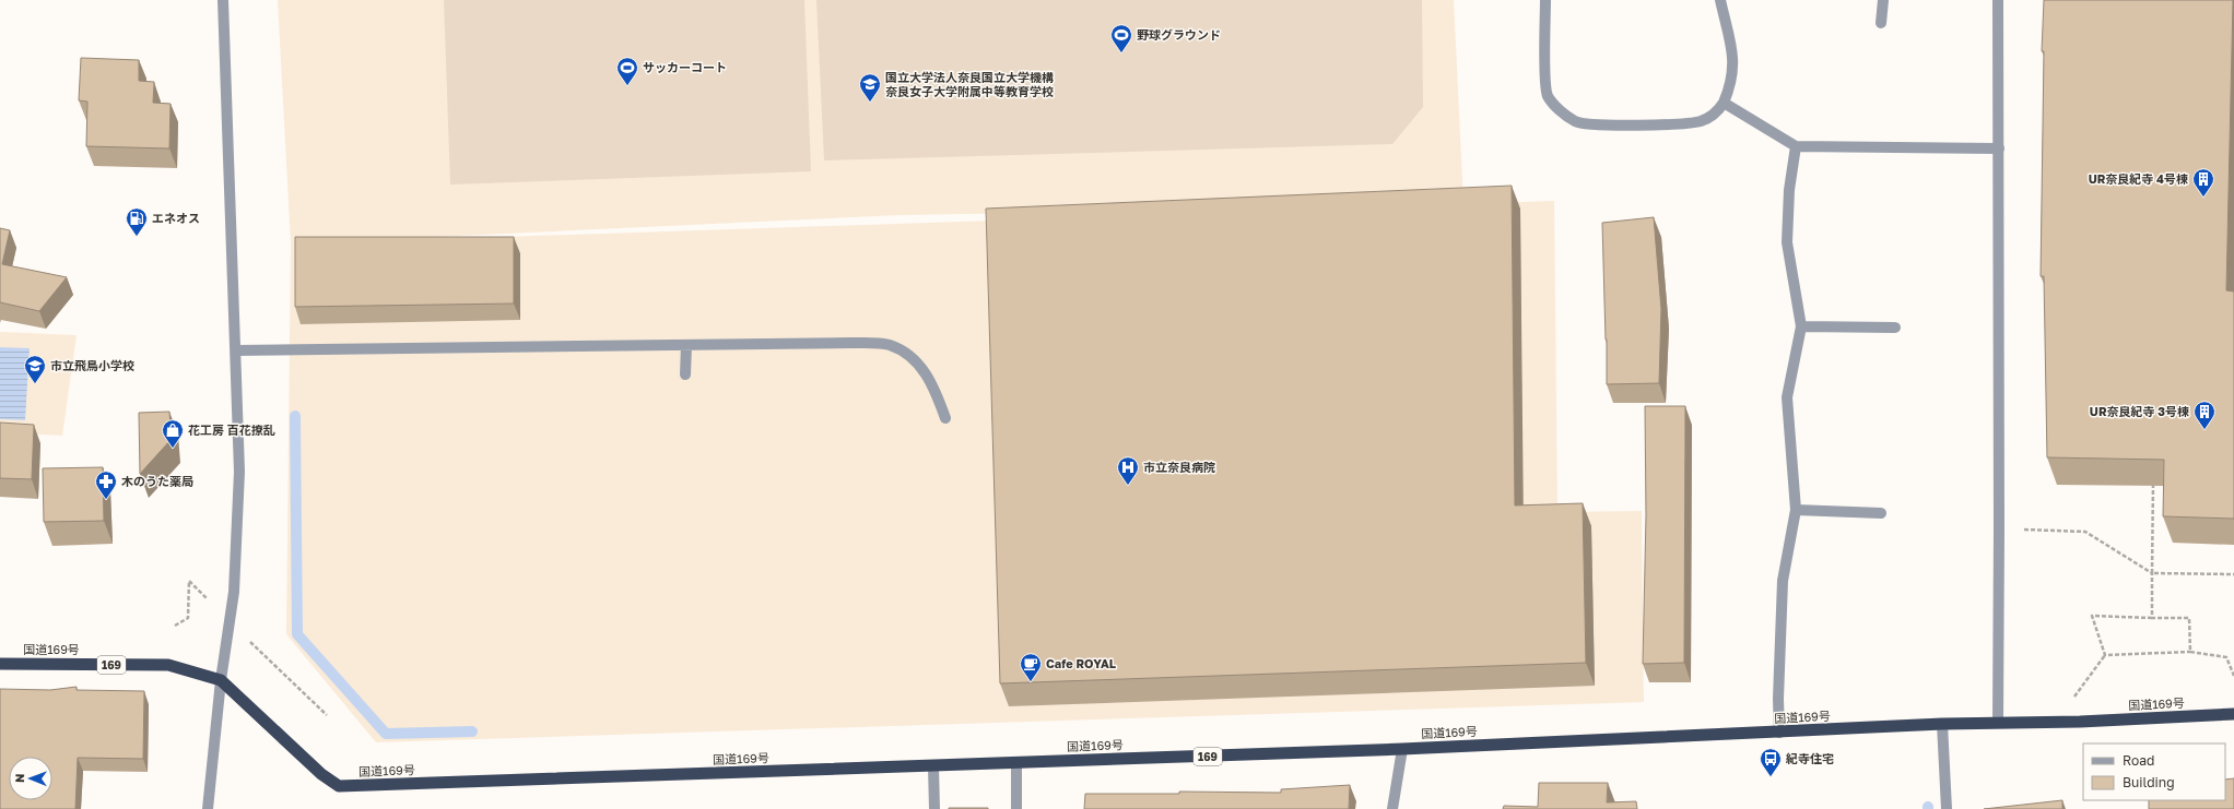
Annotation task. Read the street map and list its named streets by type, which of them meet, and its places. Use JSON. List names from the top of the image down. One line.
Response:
{"streets":{"highway":["国道169号","169"]},"places":{"sports":["野球グラウンド","サッカーコート"],"school or university":["国立大学法人奈良国立大学機構 奈良女子大学附属中等教育学校","市立飛鳥小学校"],"building":["UR奈良紀寺 4号棟","UR奈良紀寺 3号棟"],"fuel station":["エネオス"],"shop":["花工房 百花撩乱"],"hospital":["市立奈良病院"],"pharmacy":["木のうた薬局"],"cafe":["Cafe ROYAL"],"bus stop":["紀寺住宅"]},"legend":["Road","Building"],"north":"left"}
